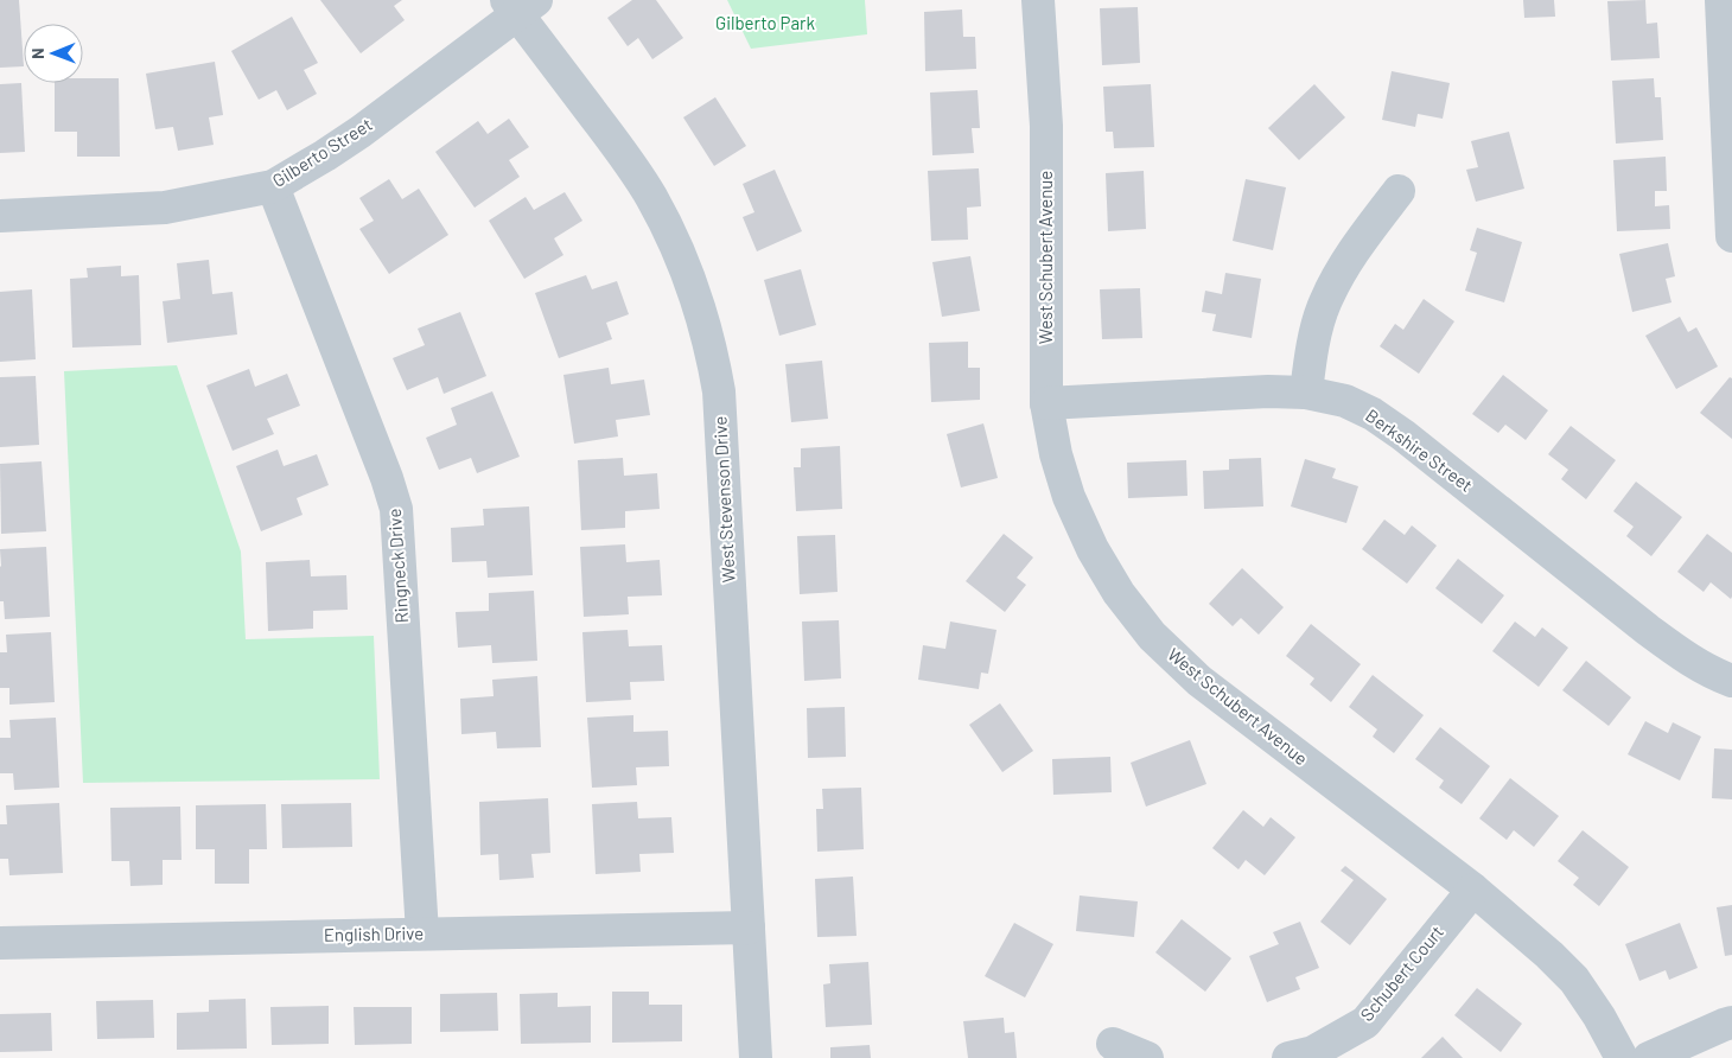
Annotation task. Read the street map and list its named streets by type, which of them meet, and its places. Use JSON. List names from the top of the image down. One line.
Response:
{"streets":{"street":["Gilberto Street","West Schubert Avenue","Berkshire Street","West Stevenson Drive","Ringneck Drive","English Drive","Schubert Court"]},"crossings":[["Gilberto Street","West Stevenson Drive"],["Gilberto Street","Ringneck Drive"],["West Schubert Avenue","Berkshire Street"],["West Schubert Avenue","Schubert Court"],["West Stevenson Drive","English Drive"],["Ringneck Drive","English Drive"]],"parks":["Gilberto Park"],"north":"left"}
